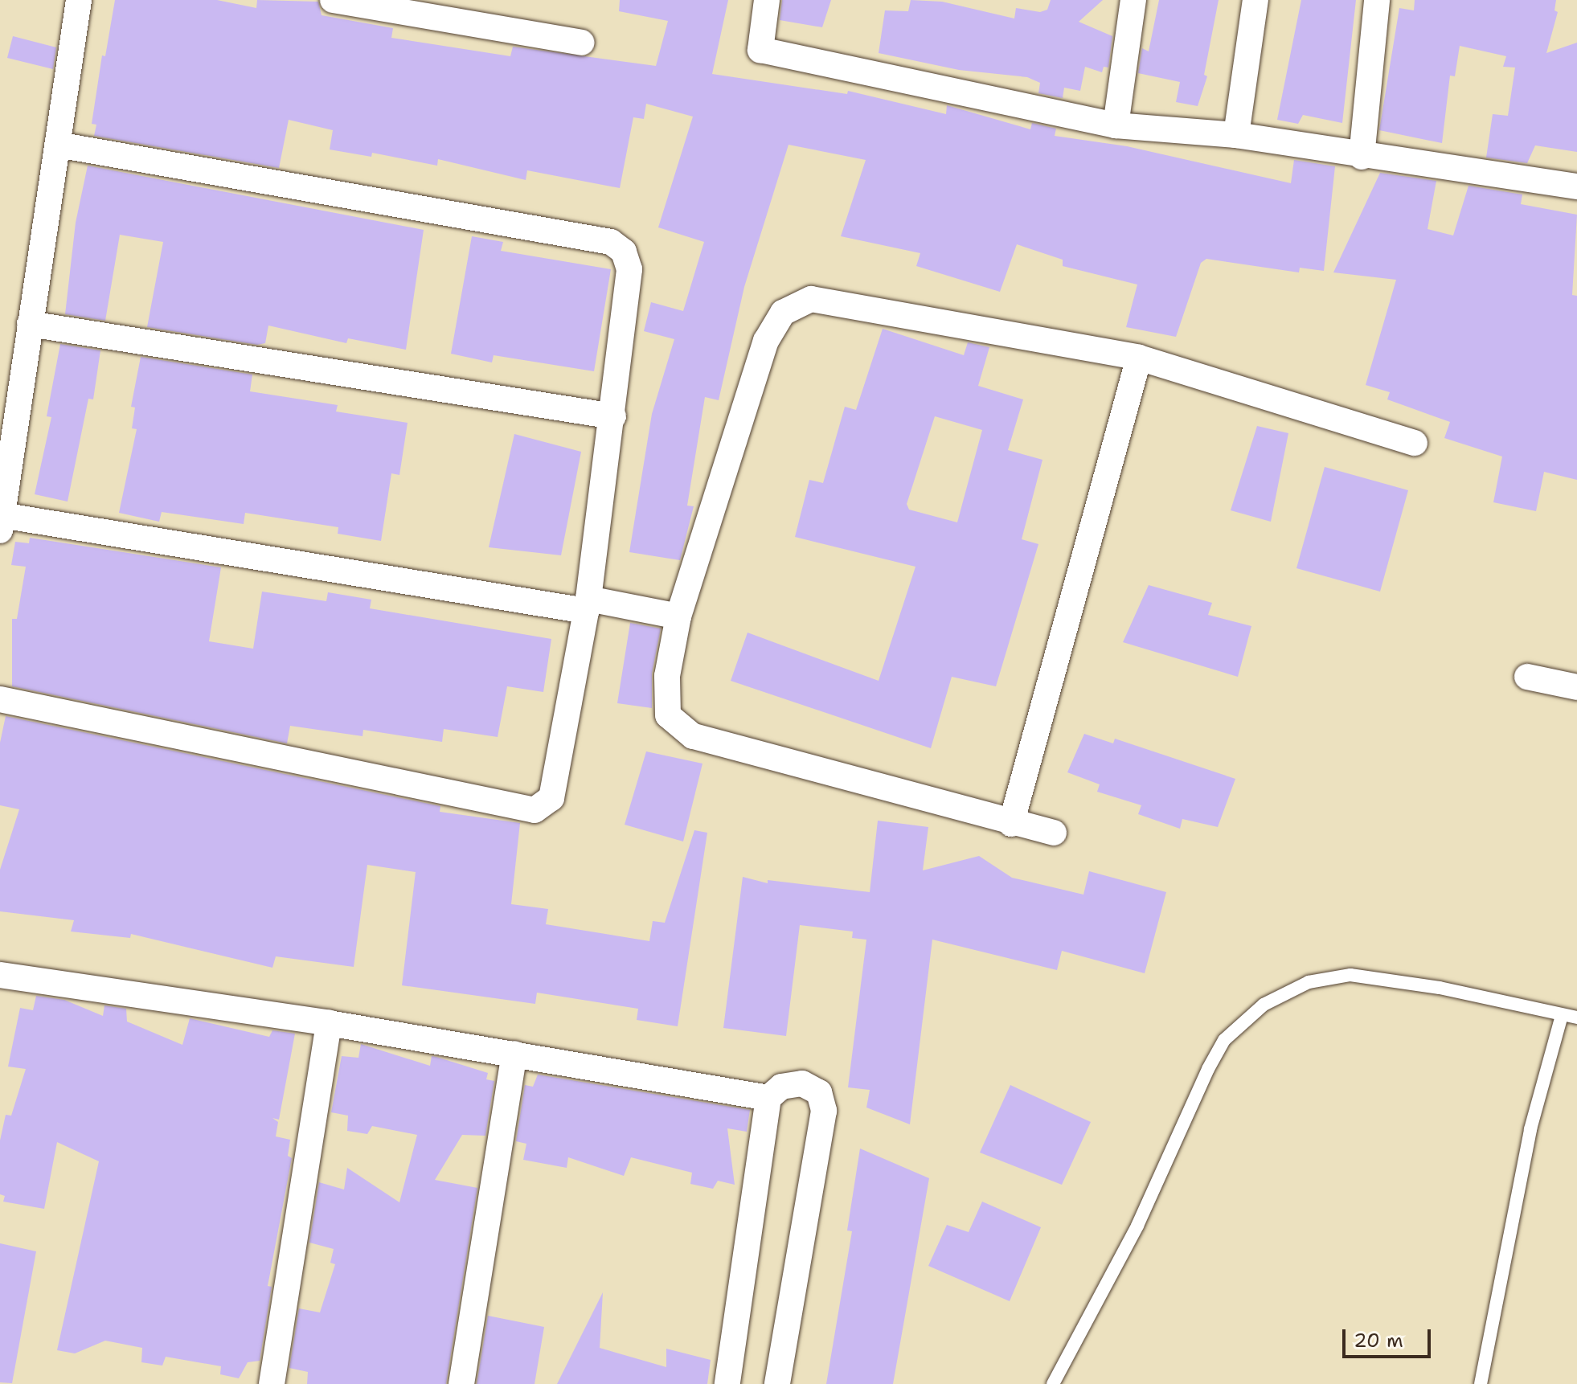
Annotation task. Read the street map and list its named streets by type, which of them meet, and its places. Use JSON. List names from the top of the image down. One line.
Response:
{"scale_bar":"20 m"}
